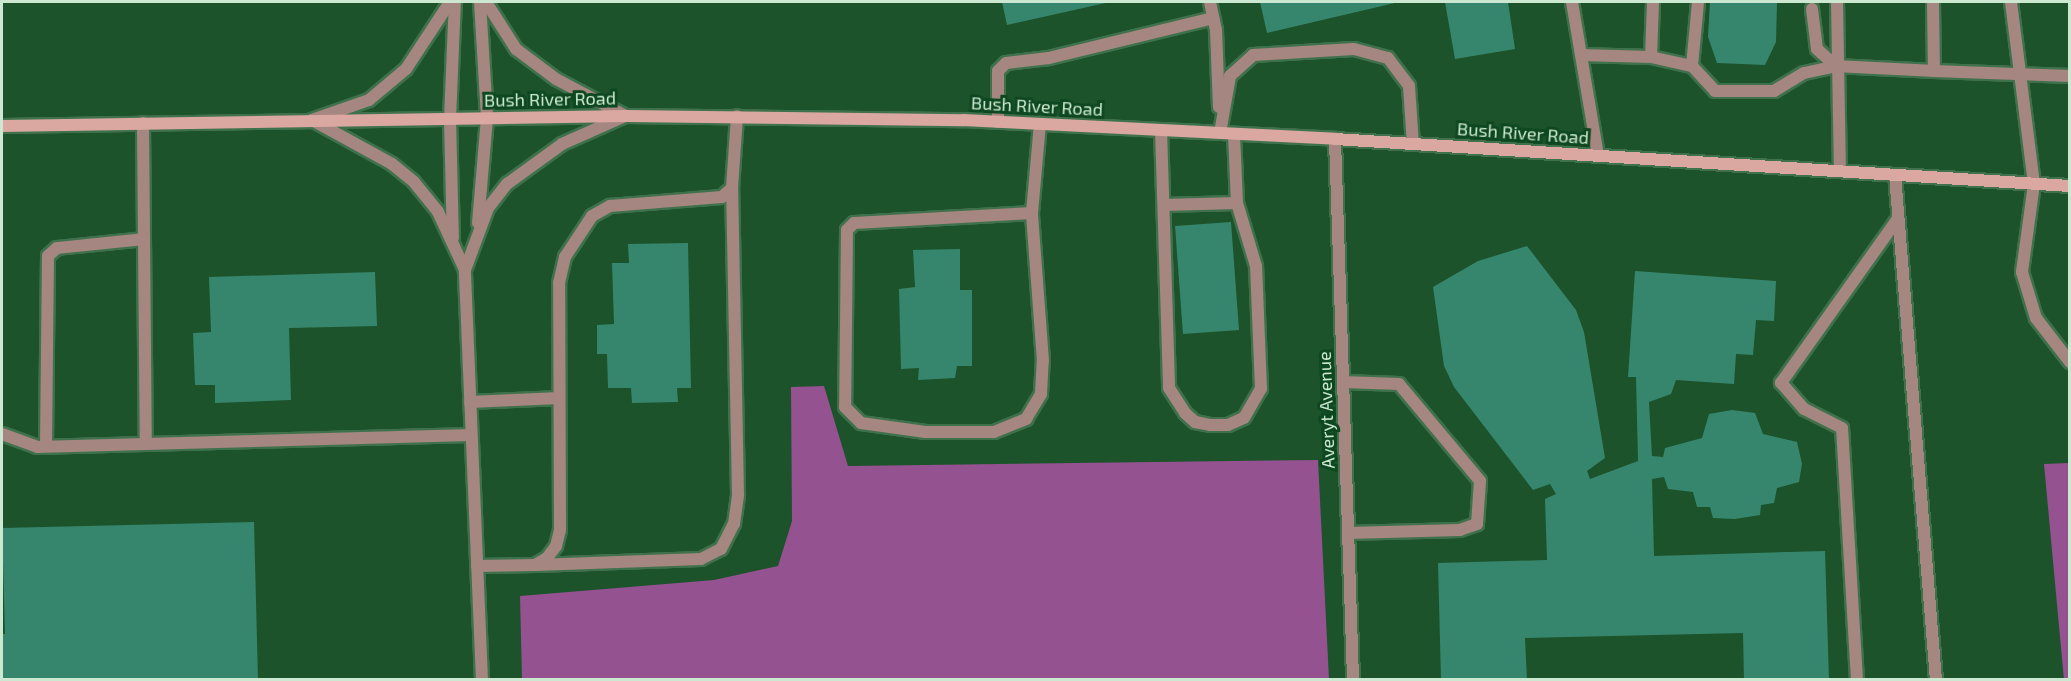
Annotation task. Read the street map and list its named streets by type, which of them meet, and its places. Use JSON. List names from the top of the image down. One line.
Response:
{"streets":{"main road":["Bush River Road"],"street":["Averyt Avenue"]},"crossings":[["Bush River Road","Averyt Avenue"]]}
